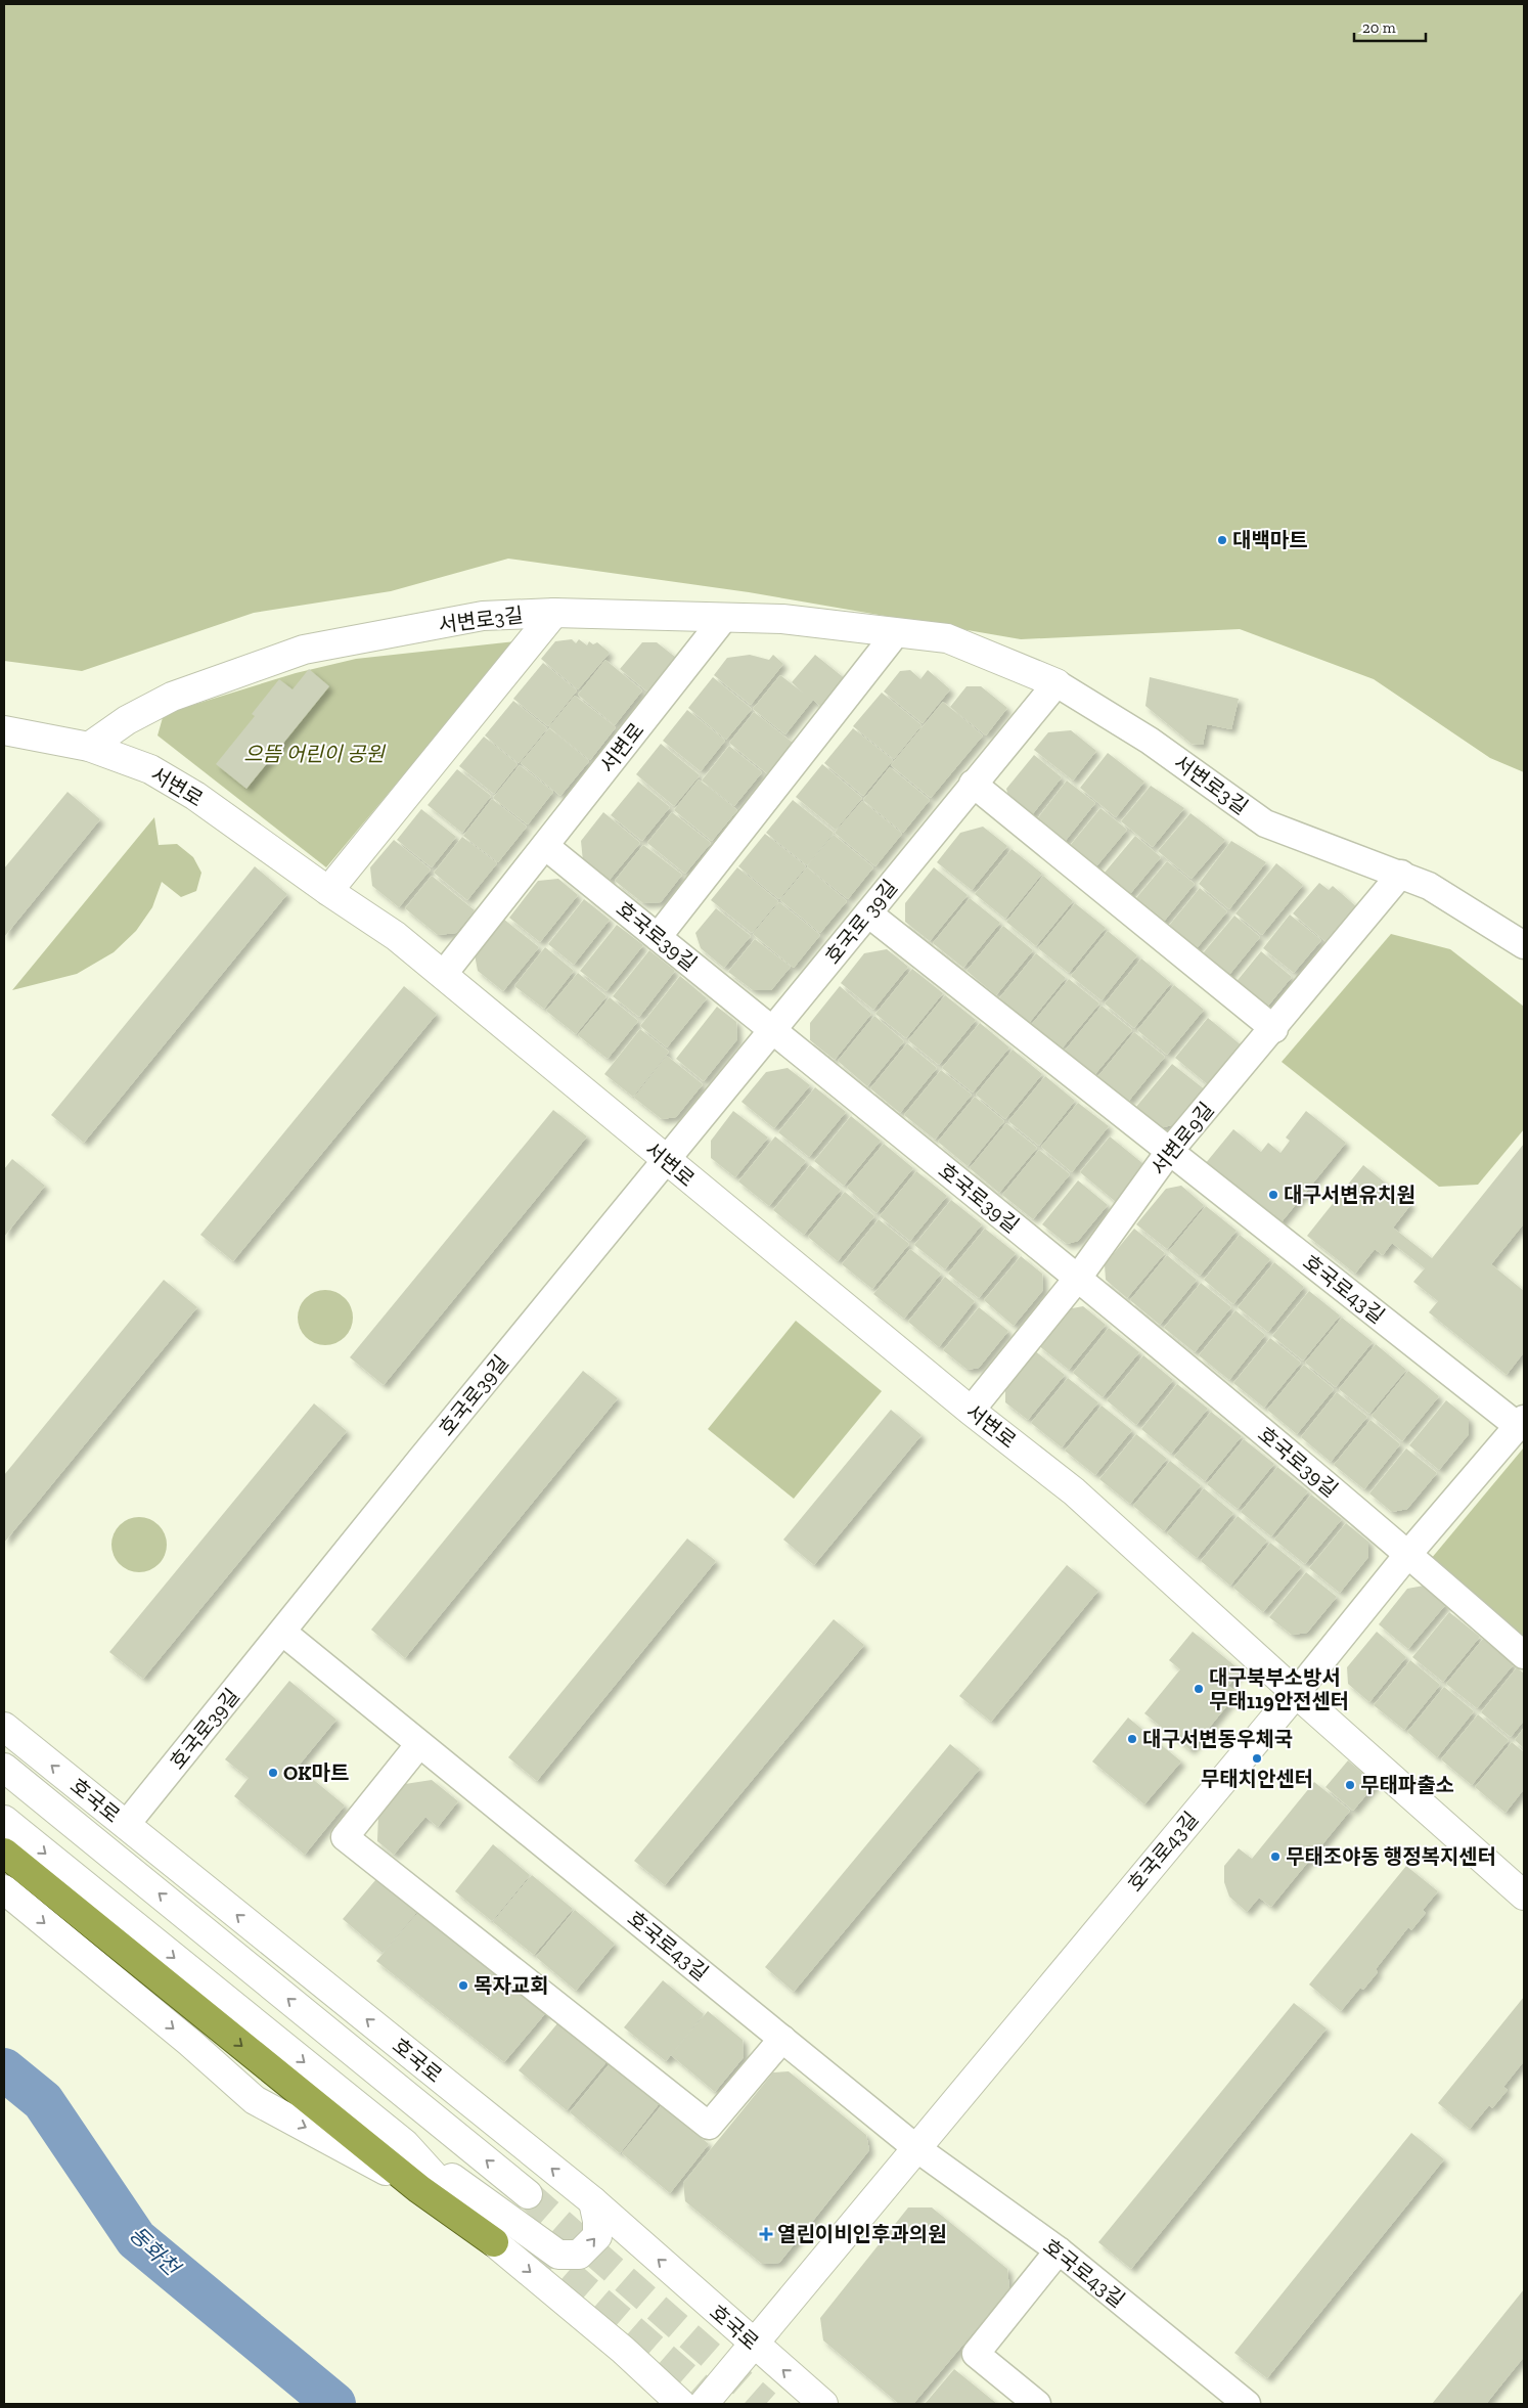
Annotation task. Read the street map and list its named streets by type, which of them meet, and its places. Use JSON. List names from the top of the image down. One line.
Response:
{"streets":{"main road":["서변로3길","서변로","호국로43길","호국로"],"street":["호국로 39길","호국로39길","서변로9길"]},"crossings":[["서변로3길","서변로"],["서변로3길","호국로 39길"],["서변로3길","서변로9길"],["서변로","호국로 39길"],["서변로","호국로39길"],["서변로","서변로9길"],["서변로","호국로43길"],["호국로 39길","호국로39길"],["호국로39길","서변로9길"],["호국로39길","호국로43길"],["호국로39길","호국로"],["서변로9길","호국로43길"],["호국로43길","호국로"]],"water":["동화천"],"parks":["으뜸 어린이 공원"],"places":{"other":["대백마트","대구서변유치원","대구북부소방서 무태119안전센터","대구서변동우체국","무태치안센터","OK마트","무태파출소","무태조야동 행정복지센터","목자교회"],"health":["열린이비인후과의원"]},"scale_bar":"20 m"}
